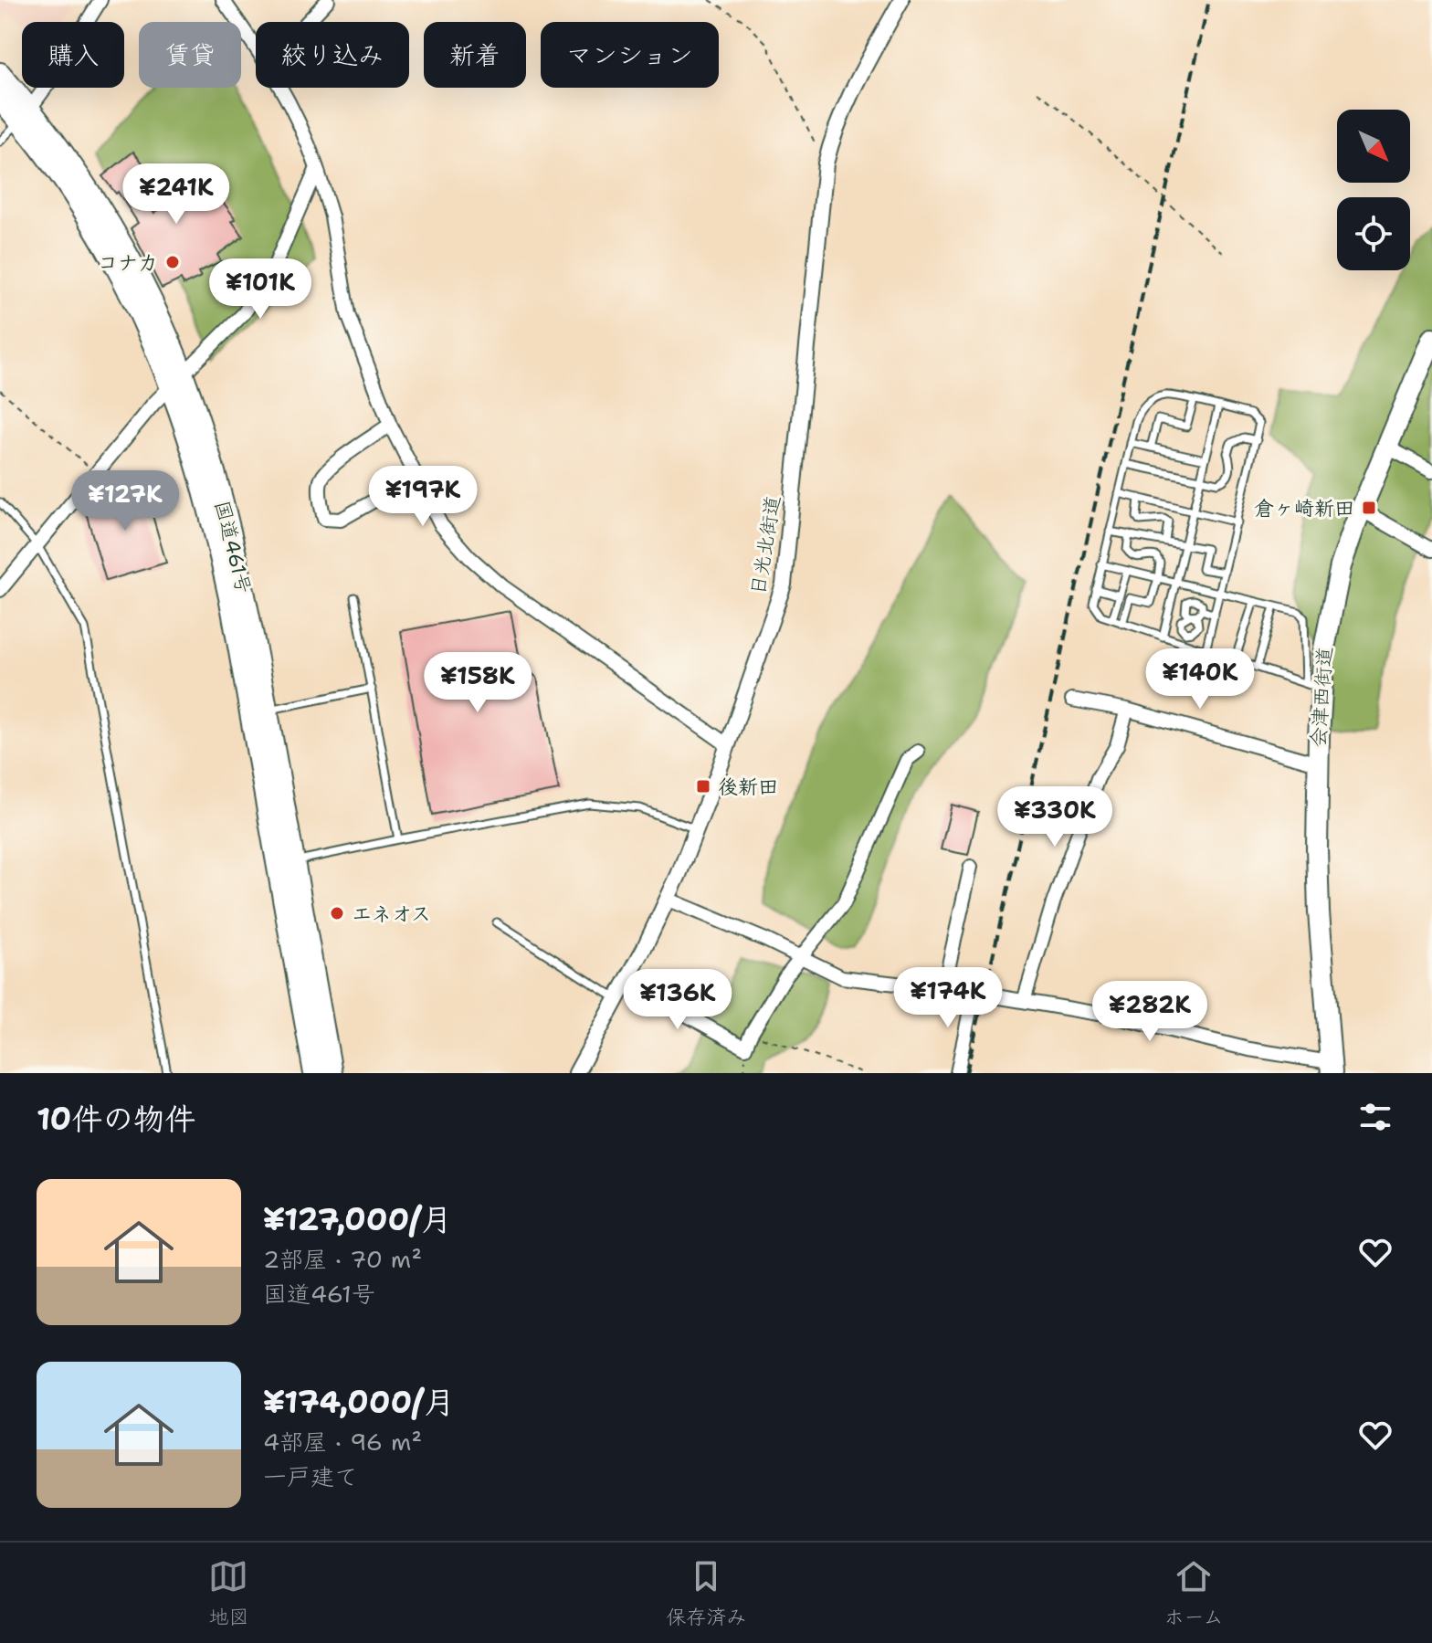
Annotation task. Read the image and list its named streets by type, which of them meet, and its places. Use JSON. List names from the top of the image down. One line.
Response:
{"streets":{"highway":["国道461号","会津西街道"],"street":["日光北街道"]},"places":{"other":["コナカ","エネオス"],"transit":["倉ヶ崎新田","後新田"]},"north":"bottom right","page":{"chip":["購入","賃貸","絞り込み","新着","マンション"],"price":["¥241K","¥101K","¥197K","¥127K","¥140K","¥158K","¥330K","¥174K","¥136K","¥282K"],"heading":"10件の物件","list":[{"name":"¥127,000/月","note":"2部屋 · 70 m² · 国道461号"},{"name":"¥174,000/月","note":"4部屋 · 96 m² · 一戸建て"}],"tabs":["地図","保存済み","ホーム"]}}
